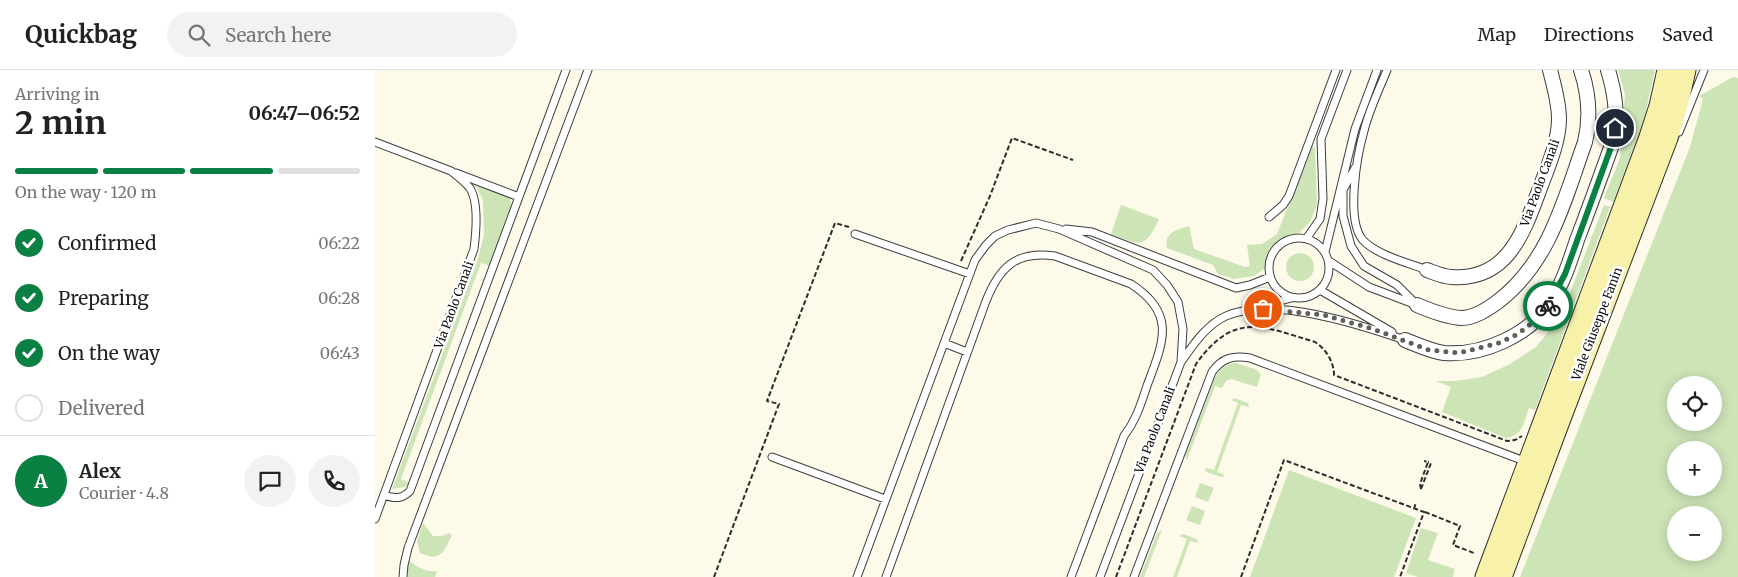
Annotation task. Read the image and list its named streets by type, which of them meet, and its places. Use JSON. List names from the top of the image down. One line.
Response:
{"streets":{"main road":["Viale Giuseppe Fanin"],"street":["Via Paolo Canali"]},"page":{"header":"Quickbag","search":"Search here","nav":["Map","Directions","Saved"],"heading":["2 min","Arriving in","06:47–06:52"],"panel":["Alex","Courier · 4.8"],"bar":"On the way · 120 m","list":[["Confirmed","06:22"],["Preparing","06:28"],["On the way","06:43"],"Delivered"],"map_buttons":["+","−"],"round":"A"}}
